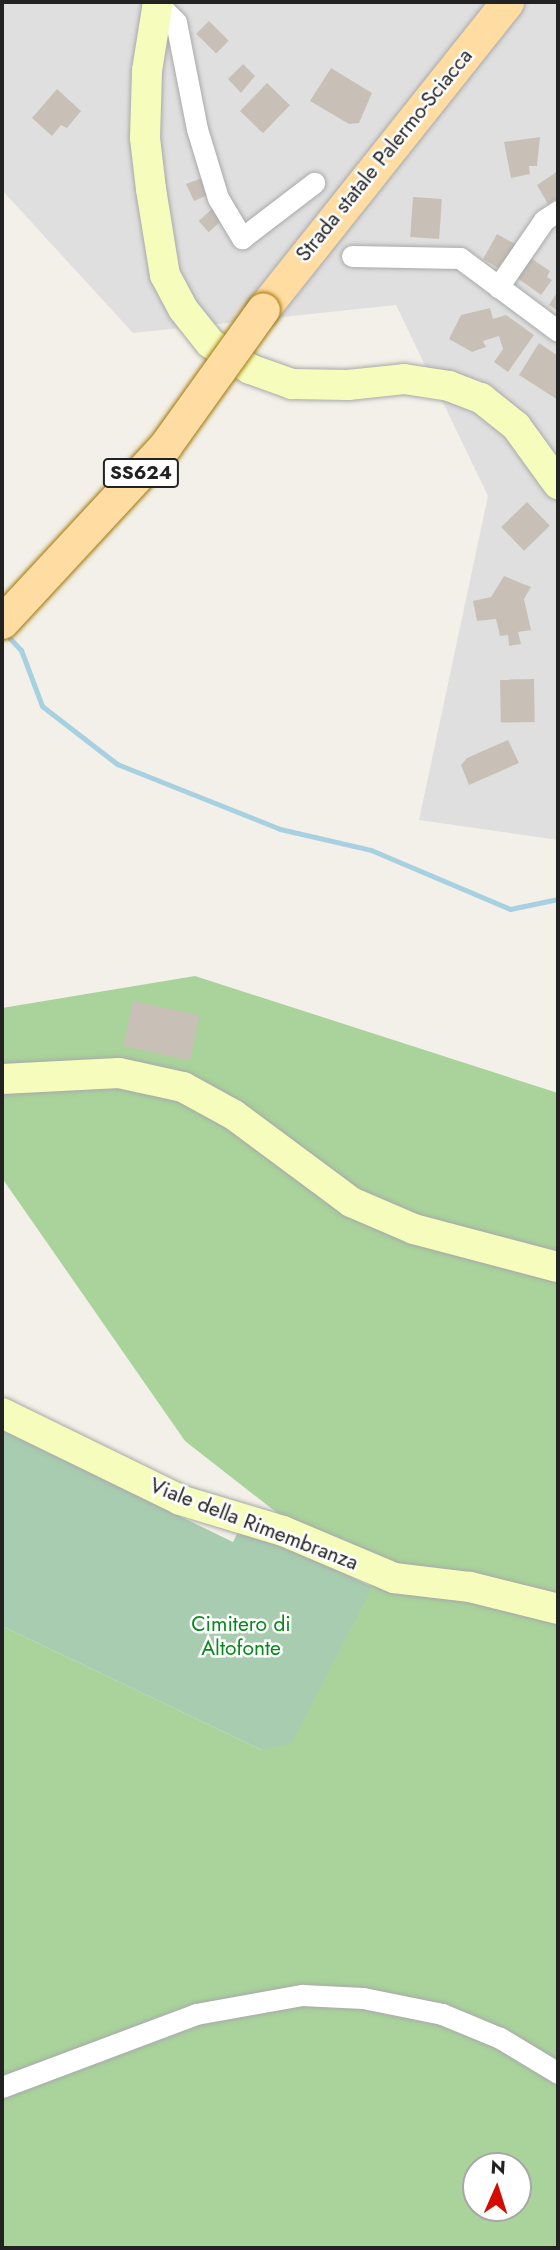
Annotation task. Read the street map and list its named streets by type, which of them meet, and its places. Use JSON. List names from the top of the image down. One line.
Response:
{"streets":{"main road":["Strada statale Palermo-Sciacca","SS624"],"street":["Viale della Rimembranza"]},"parks":["Cimitero di Altofonte"],"north":"top"}
